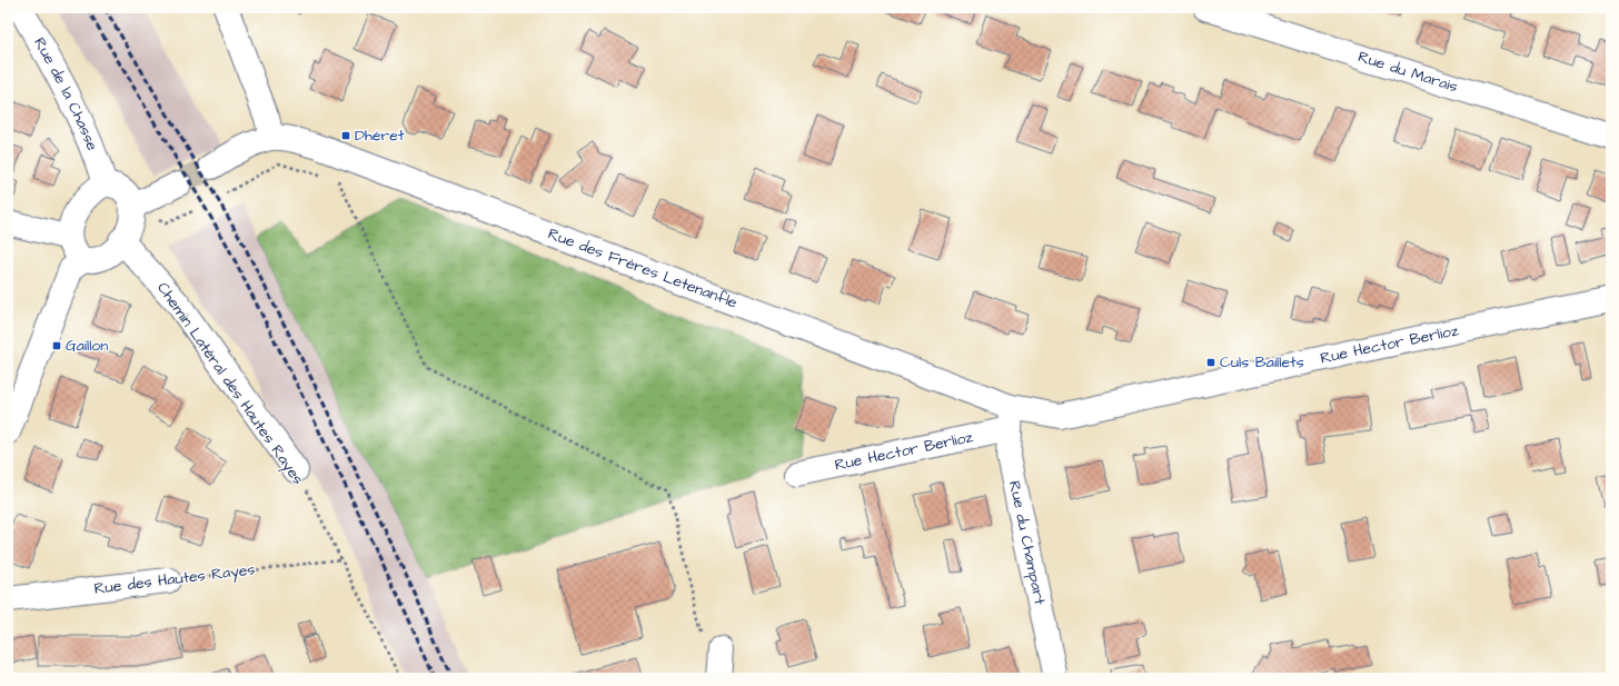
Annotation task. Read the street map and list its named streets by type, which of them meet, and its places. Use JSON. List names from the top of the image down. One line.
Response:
{"streets":{"street":["Rue du Marais","Rue de la Chasse","Rue des Frères Letenanfle","Rue Hector Berlioz","Chemin Latéral des Hautes Rayes","Rue du Champart","Rue des Hautes Rayes"]},"crossings":[["Rue de la Chasse","Chemin Latéral des Hautes Rayes"],["Rue des Frères Letenanfle","Rue Hector Berlioz"],["Rue des Frères Letenanfle","Rue du Champart"],["Rue Hector Berlioz","Rue du Champart"],["Chemin Latéral des Hautes Rayes","Rue des Hautes Rayes"]],"places":{"transit":["Dhéret","Gaillon","Culs Baillets"]}}
